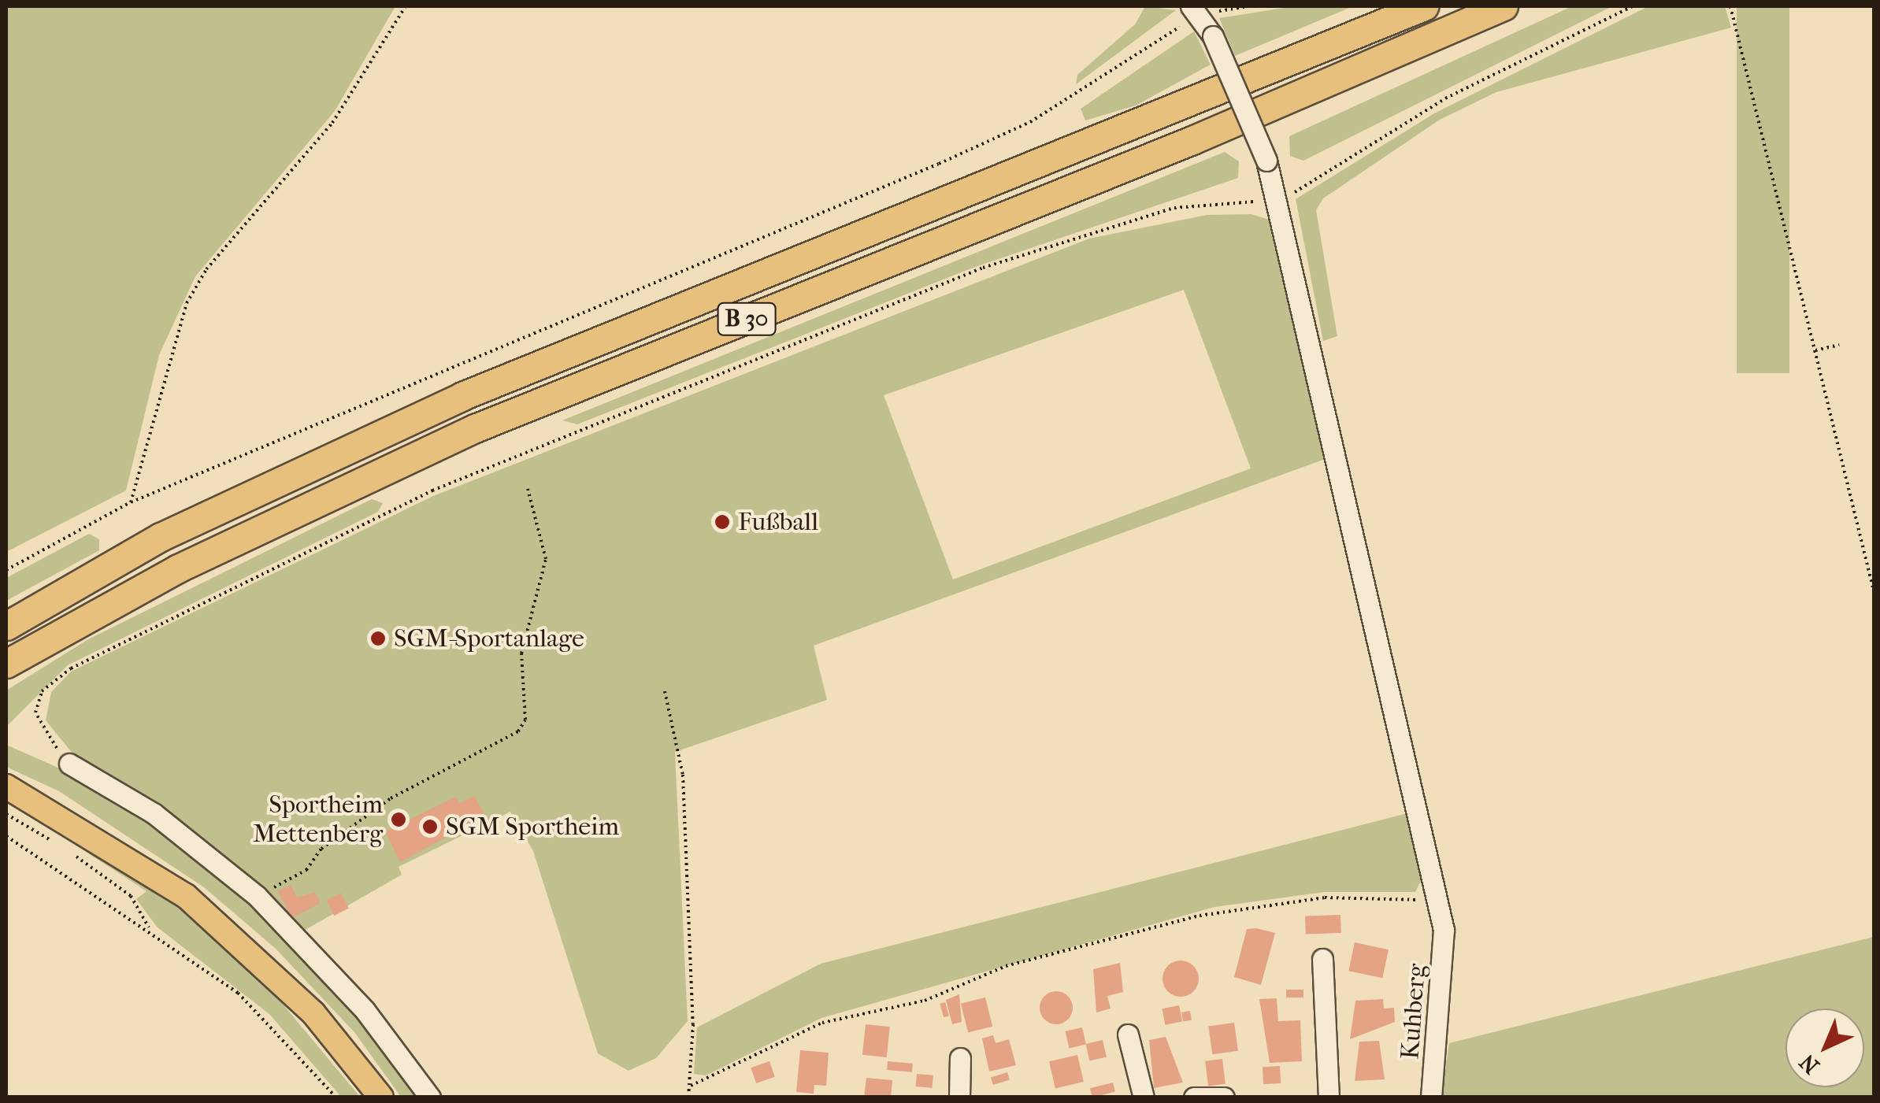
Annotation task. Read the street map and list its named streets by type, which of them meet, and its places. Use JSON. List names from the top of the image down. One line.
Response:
{"streets":{"highway":["B 30"],"street":["Kuhberg"]},"places":["Fußball","SGM-Sportanlage","Sportheim Mettenberg","SGM Sportheim"],"north":"bottom left"}
